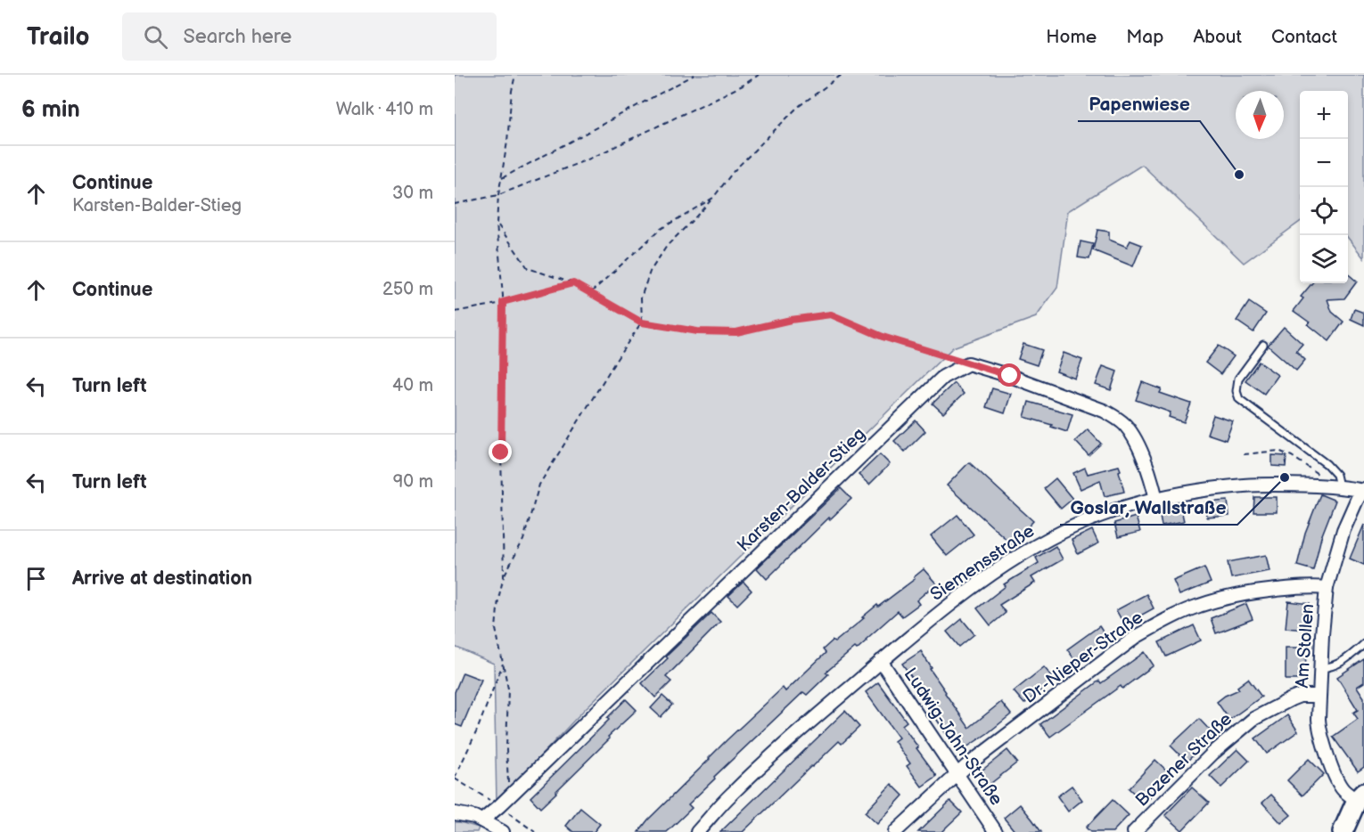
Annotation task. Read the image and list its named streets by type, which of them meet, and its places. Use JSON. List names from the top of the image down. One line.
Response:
{"streets":{"street":["Karsten-Balder-Stieg","Siemensstraße","Am Stollen","Dr.-Nieper-Straße","Ludwig-Jahn-Straße","Bozener Straße"]},"crossings":[["Siemensstraße","Am Stollen"],["Siemensstraße","Ludwig-Jahn-Straße"],["Am Stollen","Dr.-Nieper-Straße"],["Am Stollen","Bozener Straße"],["Dr.-Nieper-Straße","Ludwig-Jahn-Straße"]],"places":["Papenwiese","Goslar, Wallstraße"],"north":"bottom","page":{"header":"Trailo","search":"Search here","nav":["Home","Map","About","Contact"],"heading":["6 min","Walk · 410 m"],"map_buttons":["+","−"],"list":[["Continue","Karsten-Balder-Stieg","30 m"],["Continue","250 m"],["Turn left","40 m"],["Turn left","90 m"],"Arrive at destination"]}}
